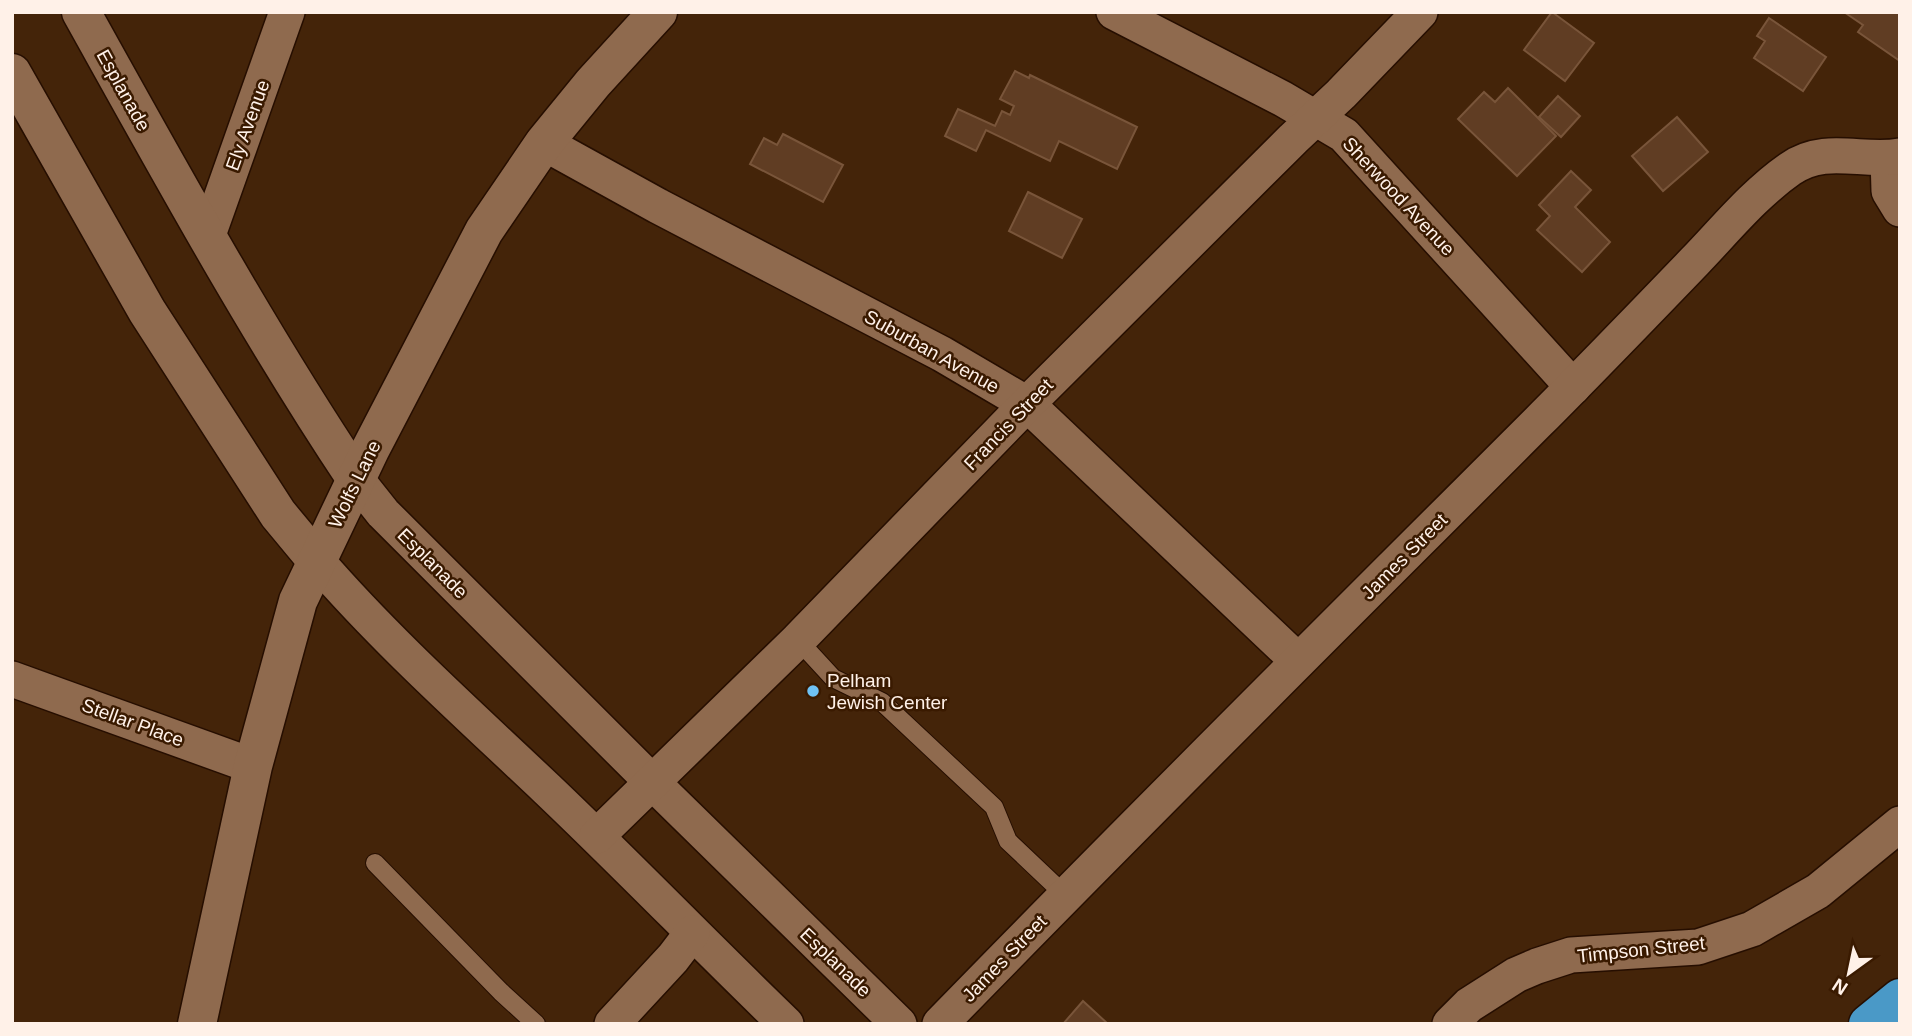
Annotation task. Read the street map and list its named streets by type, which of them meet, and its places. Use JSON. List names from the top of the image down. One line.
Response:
{"streets":{"street":["Esplanade","Ely Avenue","Sherwood Avenue","Suburban Avenue","Francis Street","Wolfs Lane","James Street","Stellar Place","Timpson Street"]},"crossings":[["Esplanade","Ely Avenue"],["Esplanade","Francis Street"],["Esplanade","Wolfs Lane"],["Sherwood Avenue","Francis Street"],["Sherwood Avenue","James Street"],["Suburban Avenue","Francis Street"],["Suburban Avenue","Wolfs Lane"],["Suburban Avenue","James Street"],["Wolfs Lane","Stellar Place"]],"places":["Pelham Jewish Center"],"north":"bottom left"}
